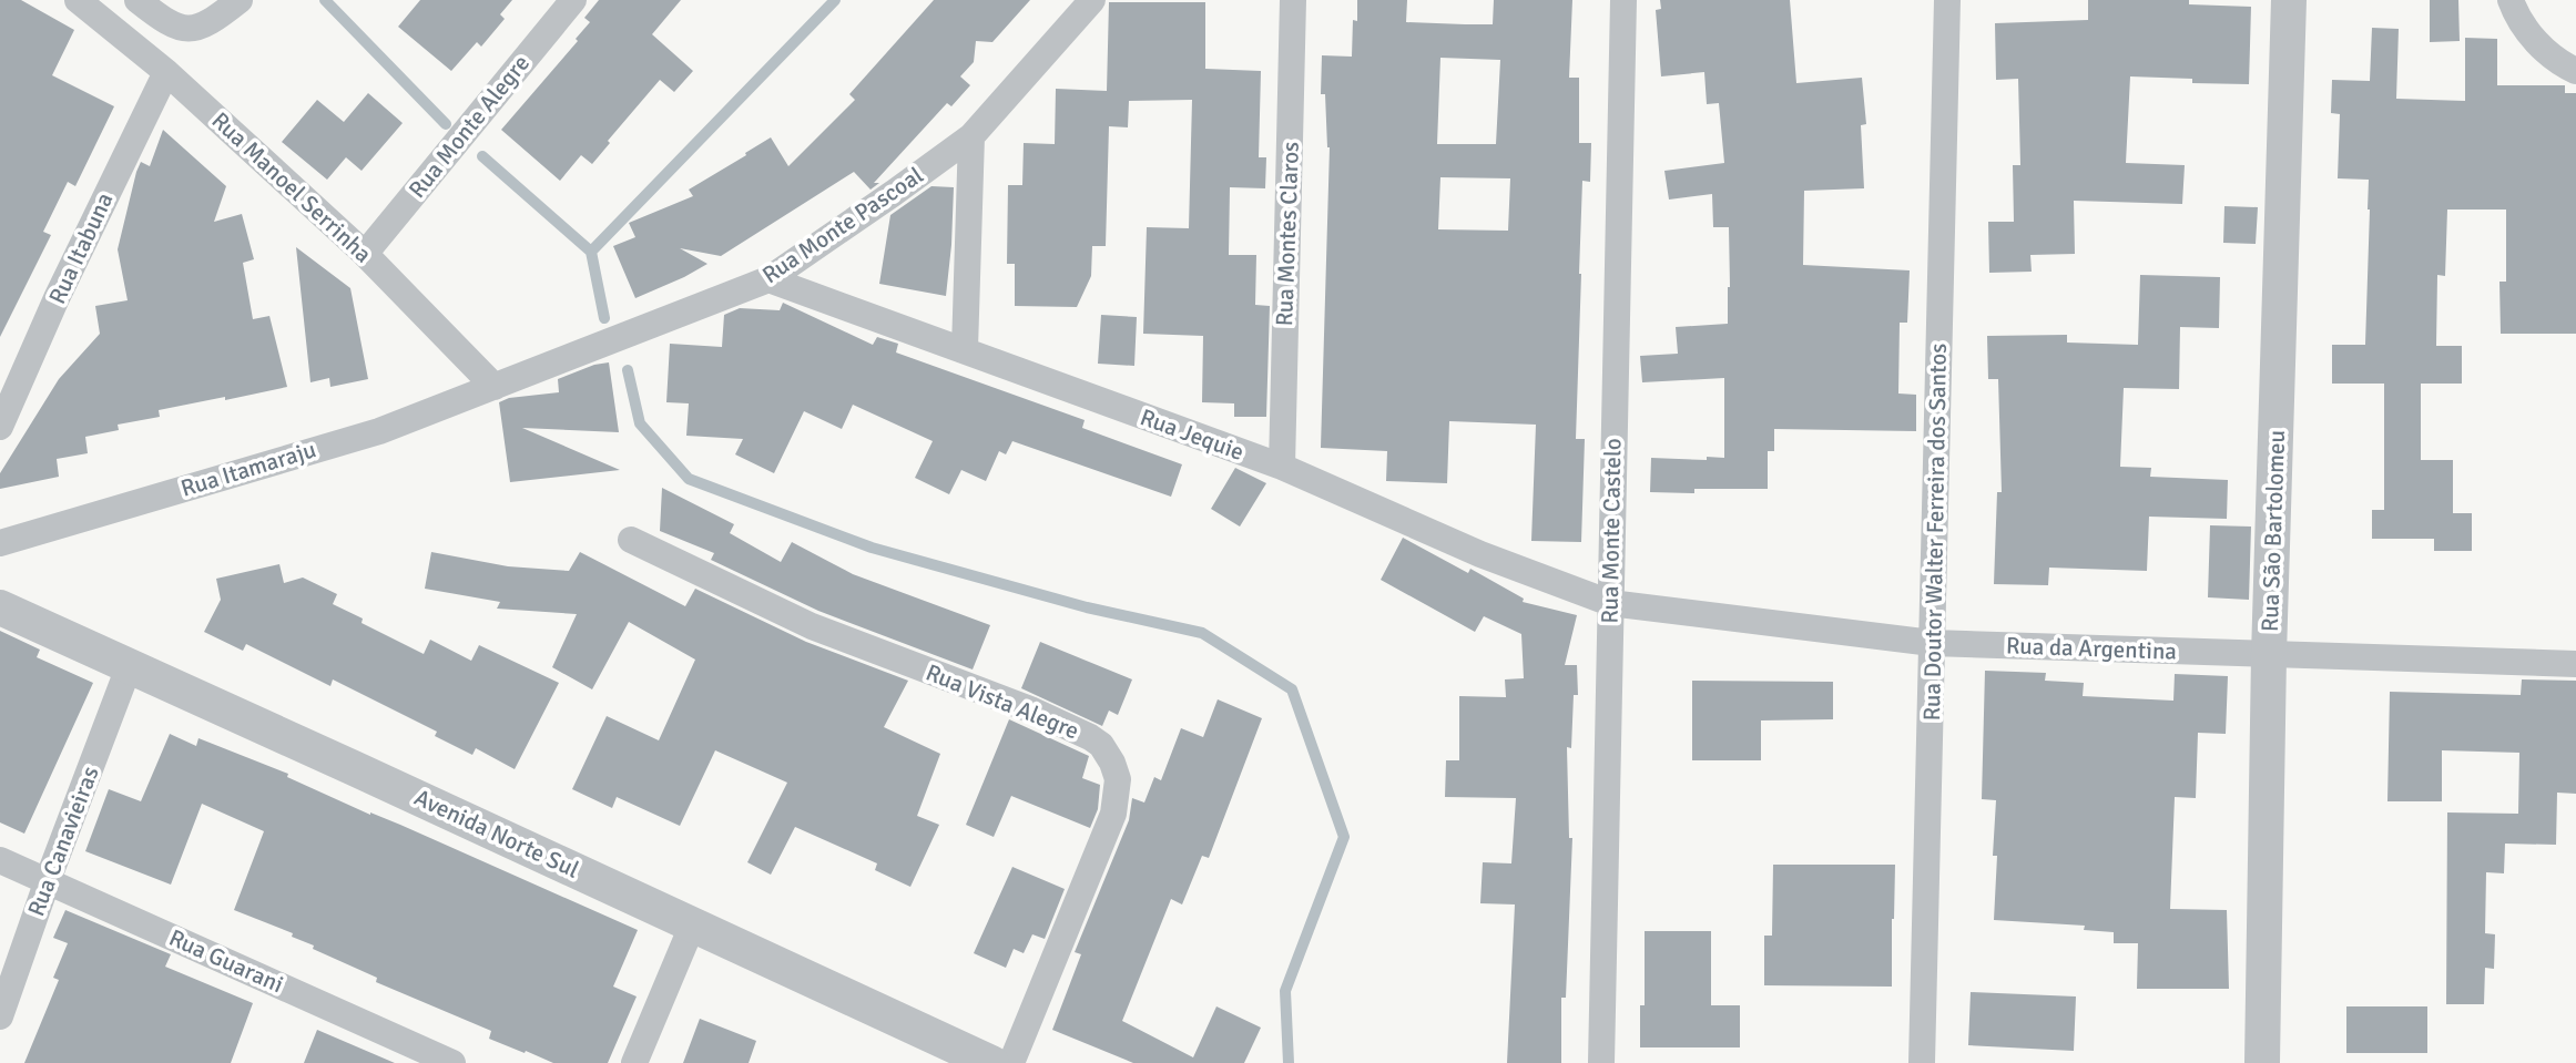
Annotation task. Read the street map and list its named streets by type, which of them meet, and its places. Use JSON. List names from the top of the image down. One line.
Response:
{"streets":{"street":["Rua Monte Alegre","Rua Manoel Serrinha","Rua Monte Pascoal","Rua Montes Claros","Rua Itabuna","Rua Jequie","Rua Itamaraju","Rua Monte Castelo","Rua São Bartolomeu","Rua Doutor Walter Ferreira dos Santos","Rua da Argentina","Rua Vista Alegre","Avenida Norte Sul","Rua Canavieiras","Rua Guarani"]},"crossings":[["Rua Monte Alegre","Rua Manoel Serrinha"],["Rua Manoel Serrinha","Rua Monte Pascoal"],["Rua Manoel Serrinha","Rua Itabuna"],["Rua Manoel Serrinha","Rua Itamaraju"],["Rua Monte Pascoal","Rua Jequie"],["Rua Monte Pascoal","Rua Itamaraju"],["Rua Montes Claros","Rua Jequie"],["Rua Jequie","Rua Monte Castelo"],["Rua Jequie","Rua da Argentina"],["Rua Monte Castelo","Rua da Argentina"],["Rua São Bartolomeu","Rua da Argentina"],["Rua Doutor Walter Ferreira dos Santos","Rua da Argentina"],["Avenida Norte Sul","Rua Canavieiras"],["Rua Canavieiras","Rua Guarani"]]}
